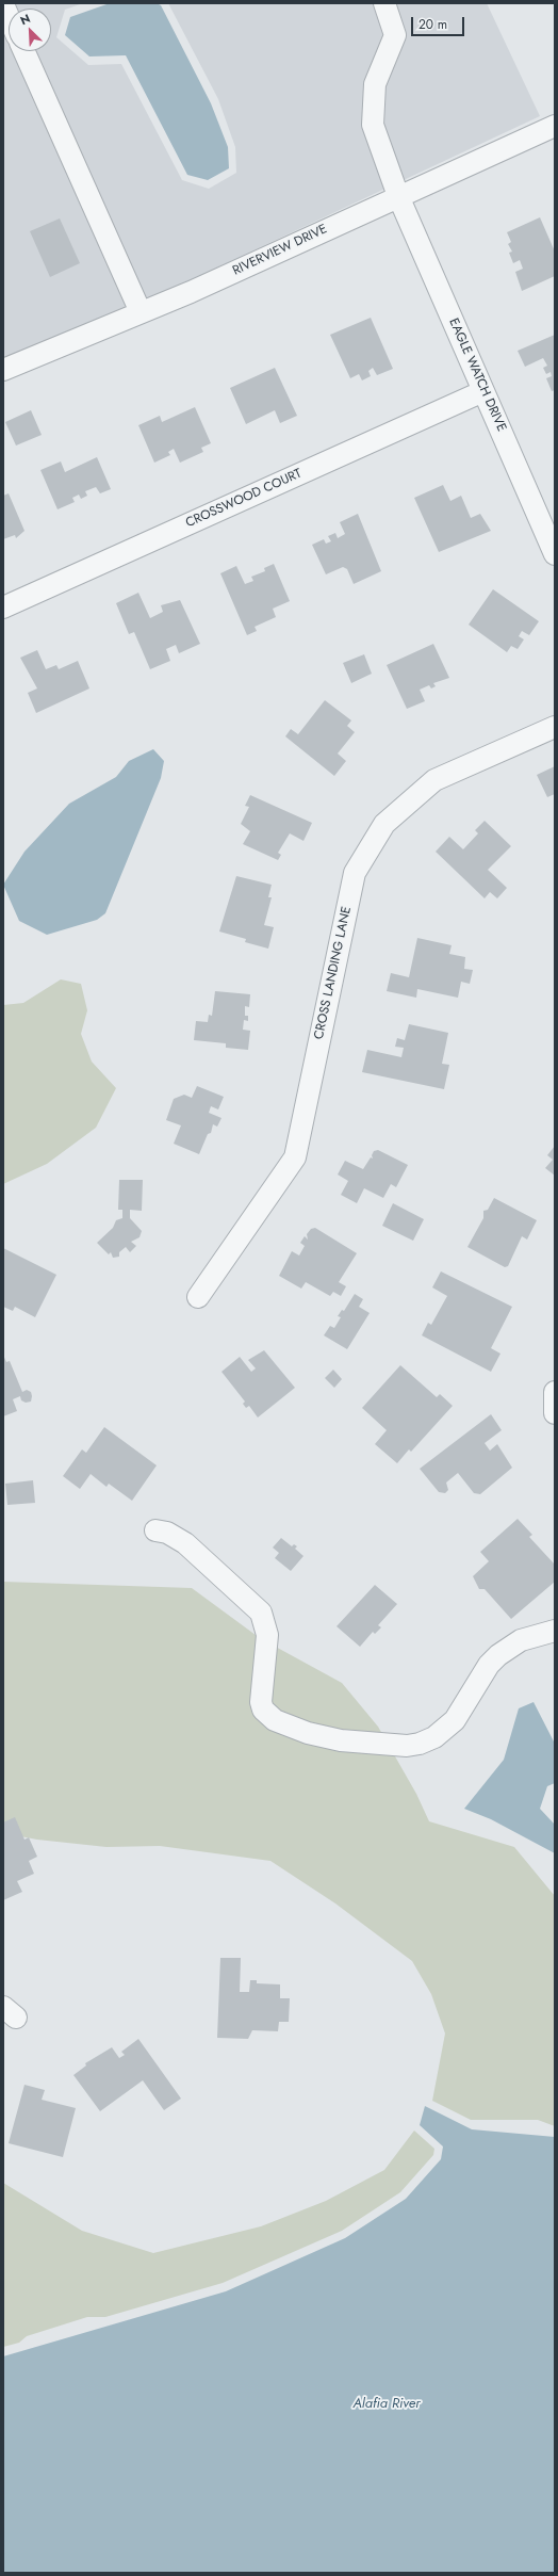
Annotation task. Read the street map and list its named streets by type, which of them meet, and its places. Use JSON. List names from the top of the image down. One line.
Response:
{"streets":{"street":["RIVERVIEW DRIVE","EAGLE WATCH DRIVE","CROSSWOOD COURT","CROSS LANDING LANE"]},"crossings":[["RIVERVIEW DRIVE","EAGLE WATCH DRIVE"],["EAGLE WATCH DRIVE","CROSSWOOD COURT"]],"water":["Alafia River"],"scale_bar":"20 m","north":"top left"}
